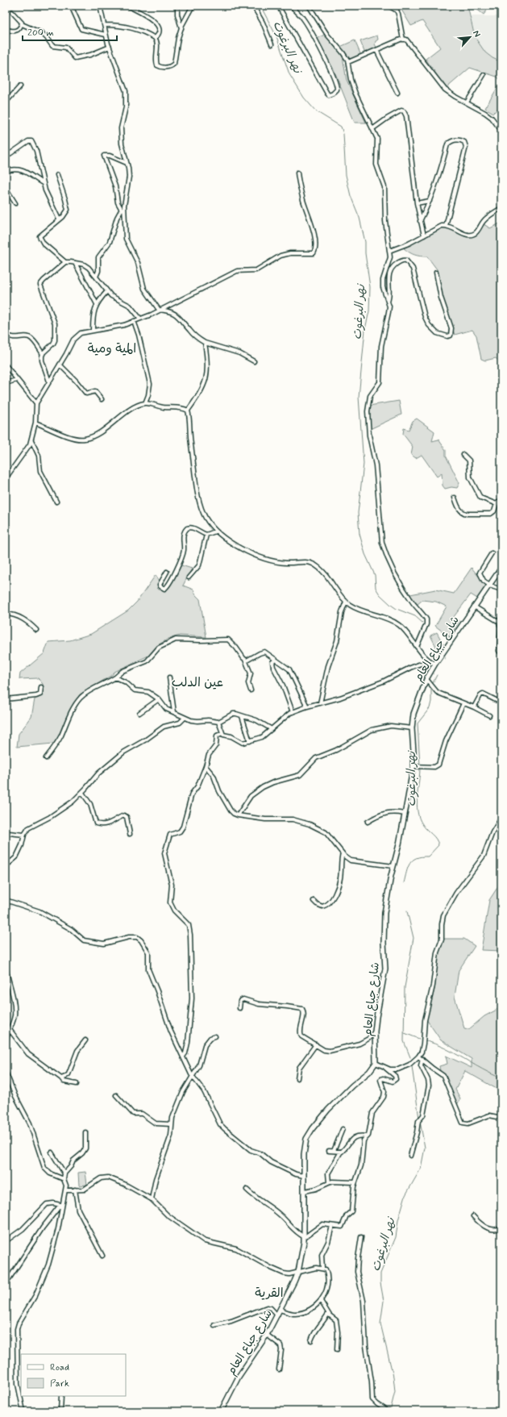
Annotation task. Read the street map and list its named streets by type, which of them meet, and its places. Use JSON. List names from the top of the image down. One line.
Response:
{"streets":{"main road":["شارع جباع العام"]},"districts":["المية ومية","عين الدلب","القرية"],"water":["نهر البرغوت"],"legend":["Road","Park"],"scale_bar":"200 m","north":"top right"}
